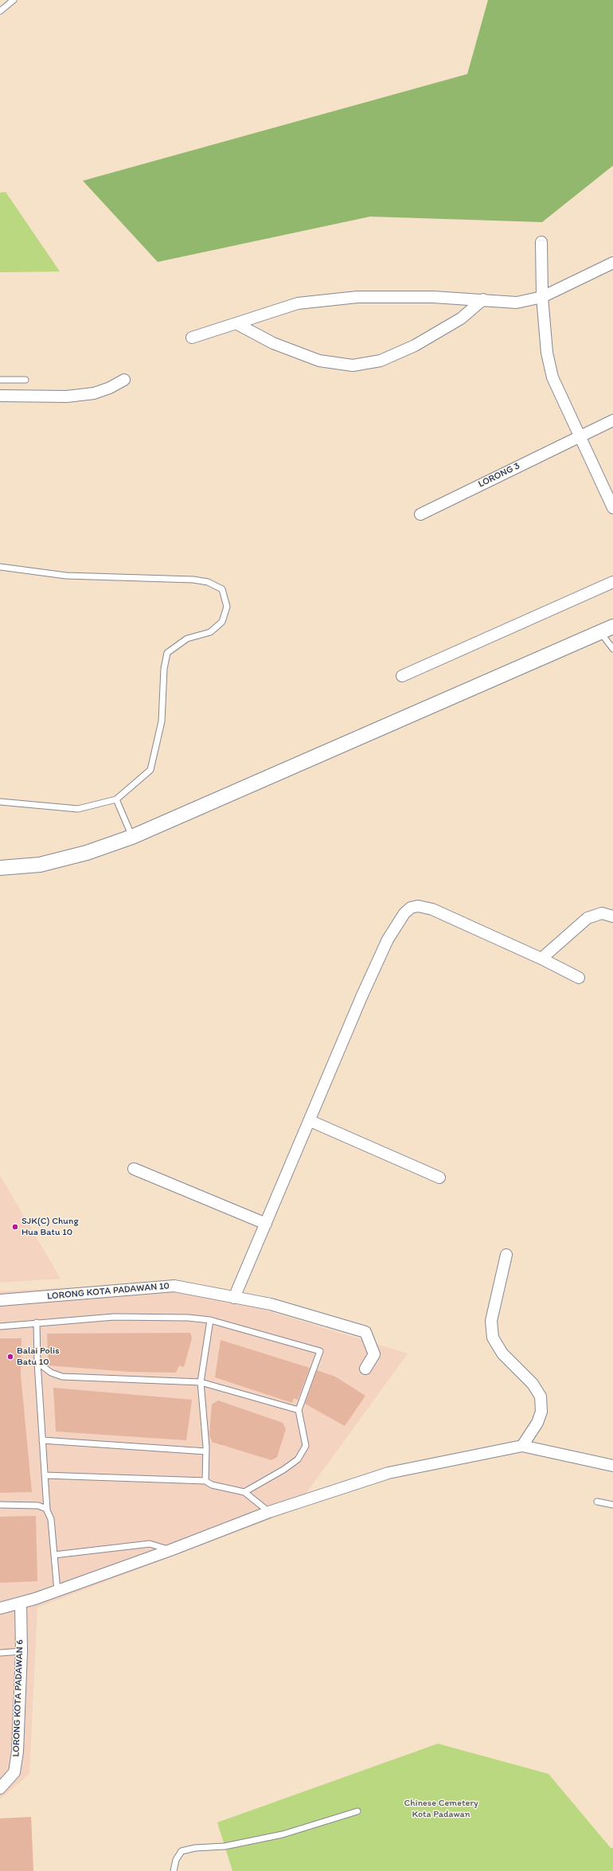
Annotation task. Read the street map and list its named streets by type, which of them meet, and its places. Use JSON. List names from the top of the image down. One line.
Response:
{"streets":{"street":["LORONG 3","LORONG KOTA PADAWAN 10","LORONG KOTA PADAWAN 6"]},"parks":["Chinese Cemetery Kota Padawan"],"places":["SJK(C) Chung Hua Batu 10","Balai Polis Batu 10"]}
